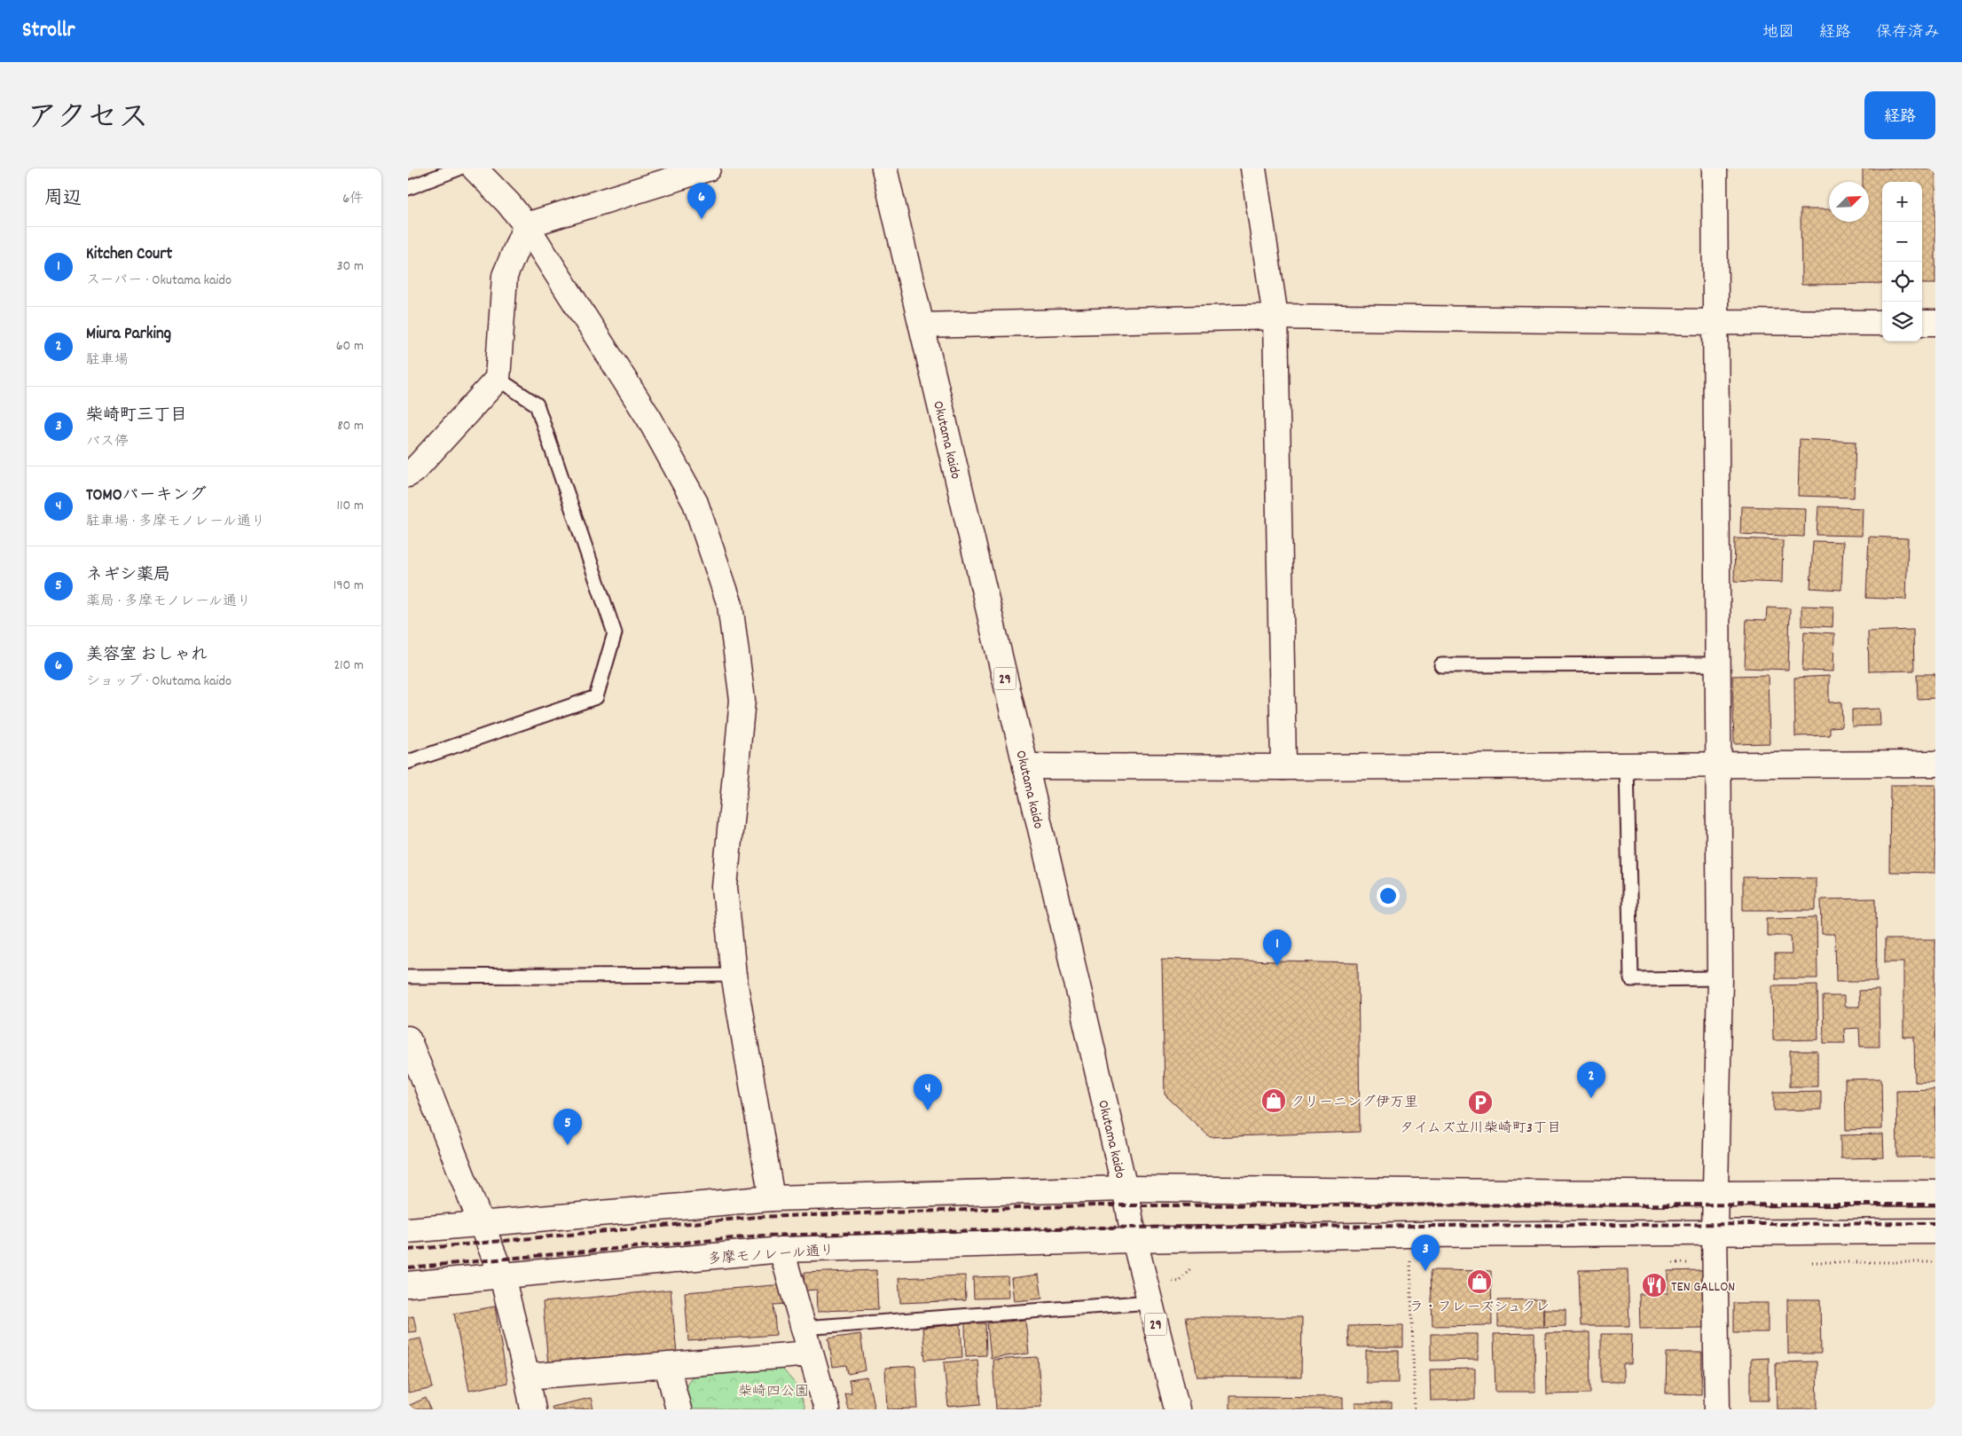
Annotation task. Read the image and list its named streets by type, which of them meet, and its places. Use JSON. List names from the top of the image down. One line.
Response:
{"streets":{"street":["Okutama kaido","29","多摩モノレール通り"]},"crossings":[["Okutama kaido","多摩モノレール通り"]],"parks":["柴崎四公園"],"places":{"shop":["クリーニング伊万里","ラ・フレーズシュクレ"],"parking":["タイムズ立川柴崎町3丁目"],"restaurant":["TEN GALLON"]},"north":"top right","page":{"header":"Strollr","nav":["地図","経路","保存済み"],"title":"アクセス","buttons":"経路","heading":["周辺","6件"],"map_buttons":["+","−"],"pins":["6","1","2","4","5","3"],"list":[{"mark":"1","name":"Kitchen Court","note":"スーパー · Okutama kaido","value":"30 m"},{"mark":"2","name":"Miura Parking","note":"駐車場","value":"60 m"},{"mark":"3","name":"柴崎町三丁目","note":"バス停","value":"80 m"},{"mark":"4","name":"TOMOパーキング","note":"駐車場 · 多摩モノレール通り","value":"110 m"},{"mark":"5","name":"ネギシ薬局","note":"薬局 · 多摩モノレール通り","value":"190 m"},{"mark":"6","name":"美容室 おしゃれ","note":"ショップ · Okutama kaido","value":"210 m"}]}}
